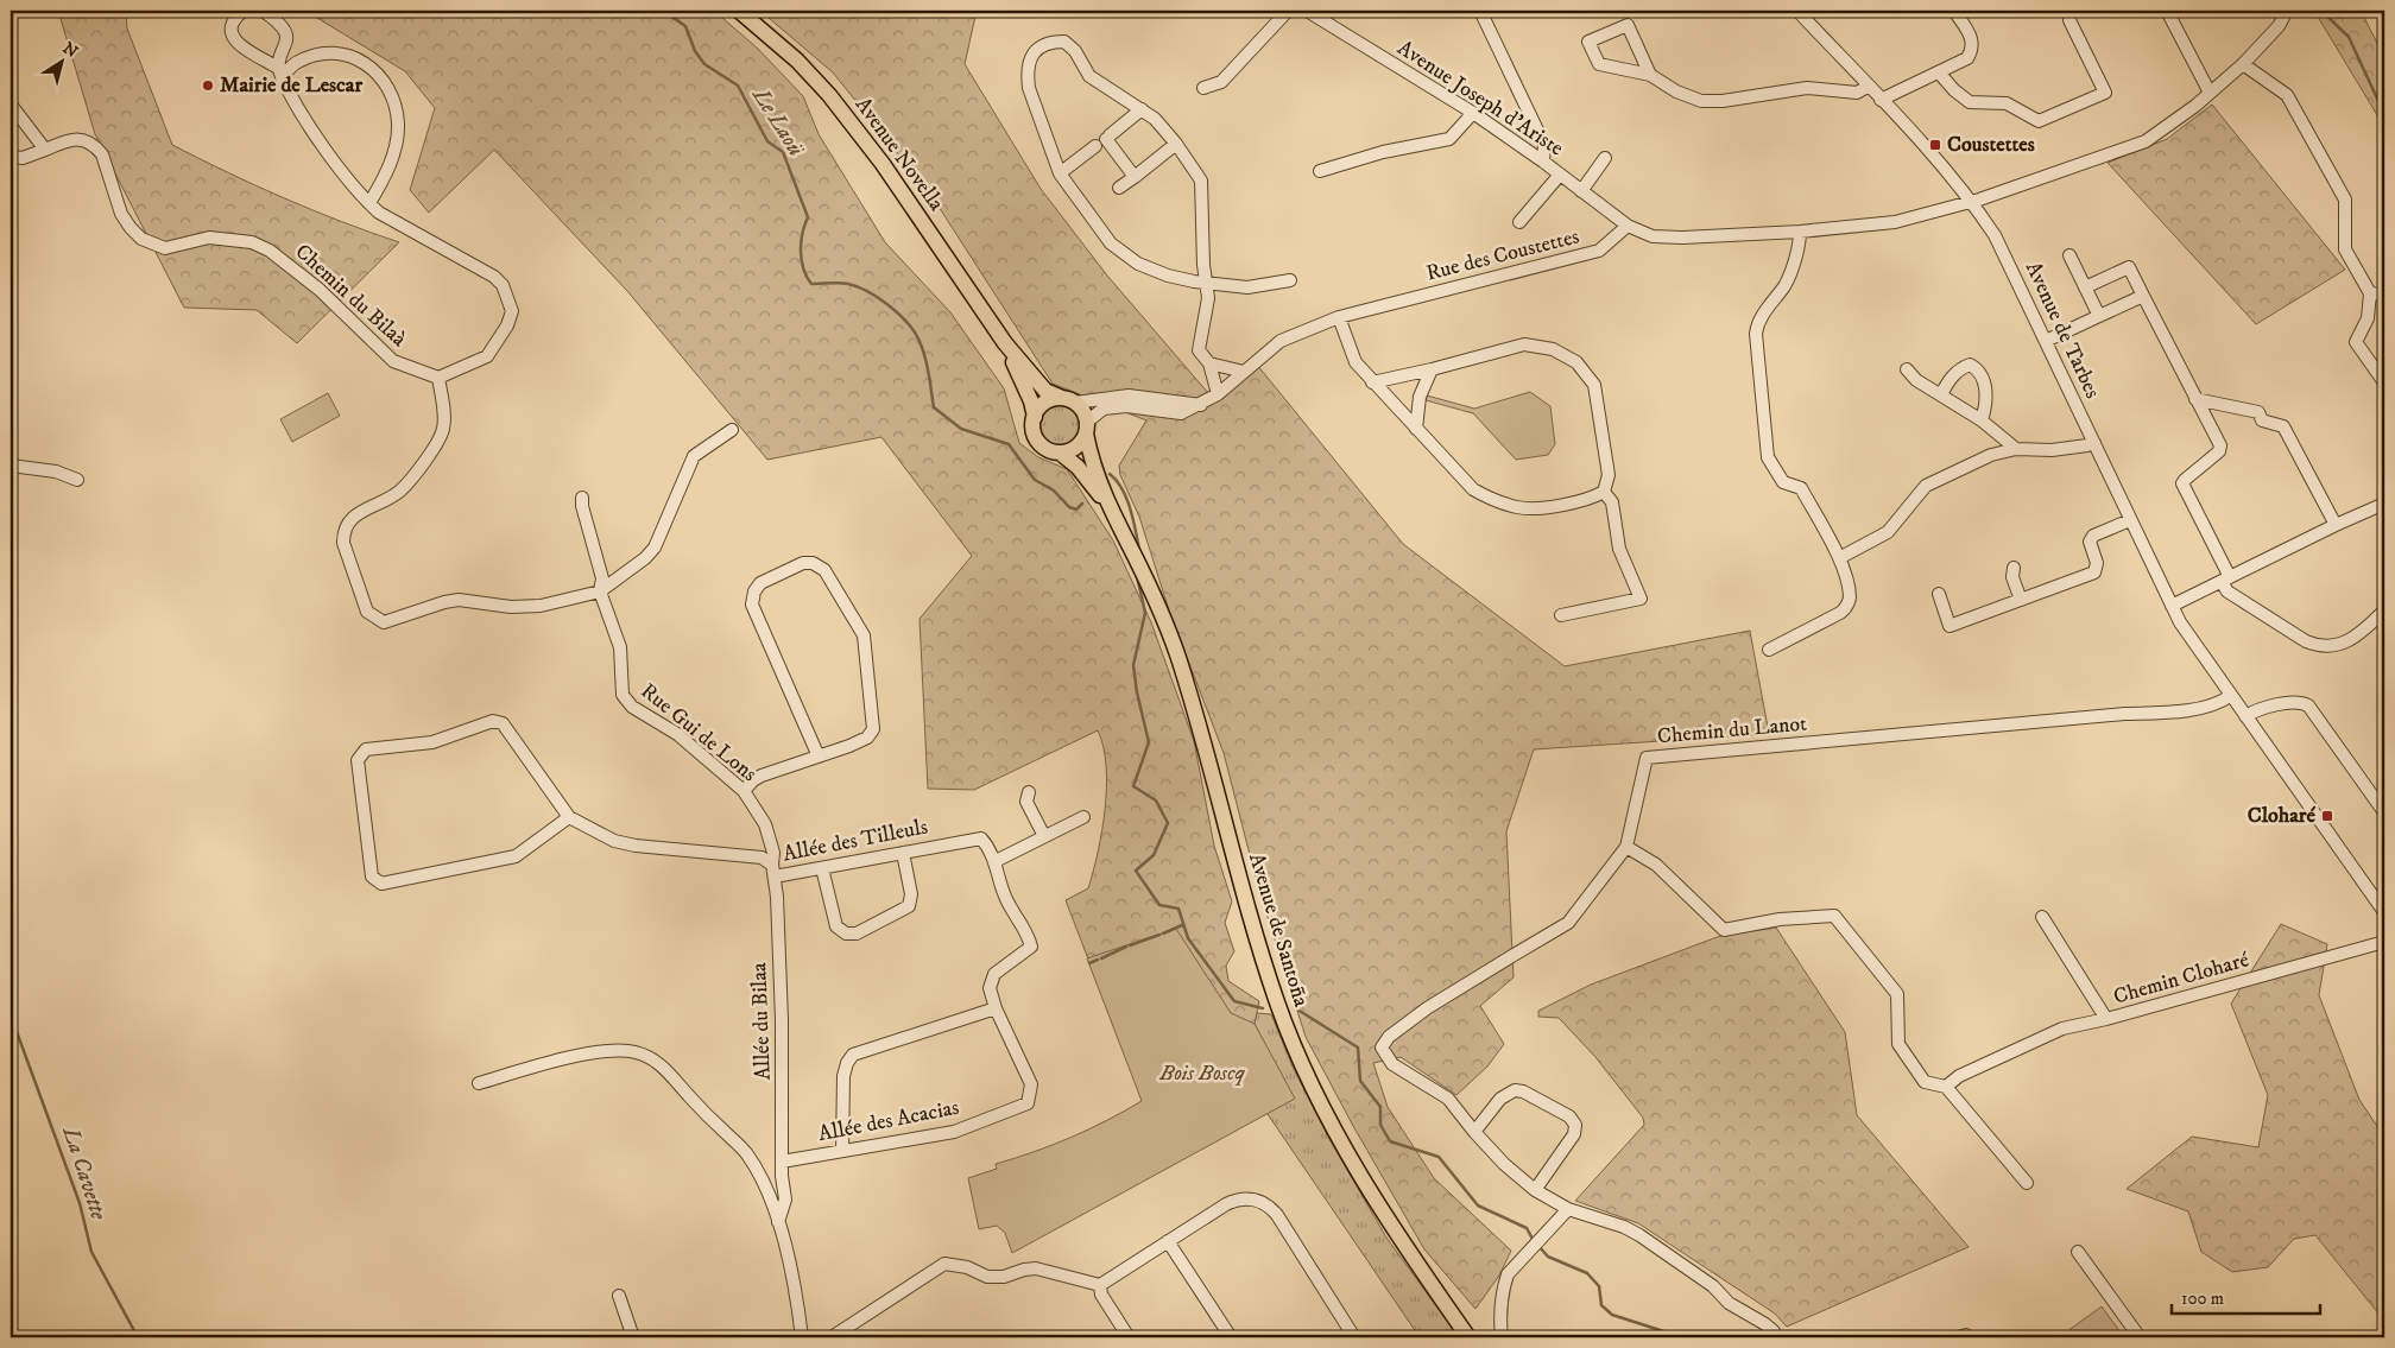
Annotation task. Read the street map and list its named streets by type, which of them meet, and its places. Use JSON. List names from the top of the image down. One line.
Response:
{"streets":{"main road":["Avenue Novella","Avenue de Santoña"],"street":["Avenue Joseph d'Ariste","Rue des Coustettes","Chemin du Bilaà","Avenue de Tarbes","Chemin du Lanot","Rue Gui de Lons","Allée des Tilleuls","Chemin Cloharé","Allée du Bilaa","Allée des Acacias"]},"crossings":[["Avenue Joseph d'Ariste","Rue des Coustettes"],["Avenue Novella","Rue des Coustettes"],["Avenue Novella","Avenue de Santoña"],["Rue des Coustettes","Avenue de Santoña"],["Avenue de Tarbes","Chemin du Lanot"],["Rue Gui de Lons","Allée des Tilleuls"],["Rue Gui de Lons","Allée du Bilaa"],["Allée des Tilleuls","Allée du Bilaa"],["Allée des Tilleuls","Allée des Acacias"],["Allée du Bilaa","Allée des Acacias"]],"water":["Le Laoü","La Cavette"],"parks":["Bois Boscq"],"places":{"other":["Mairie de Lescar"],"transit":["Coustettes","Cloharé"]},"scale_bar":"100 m","north":"top right"}
